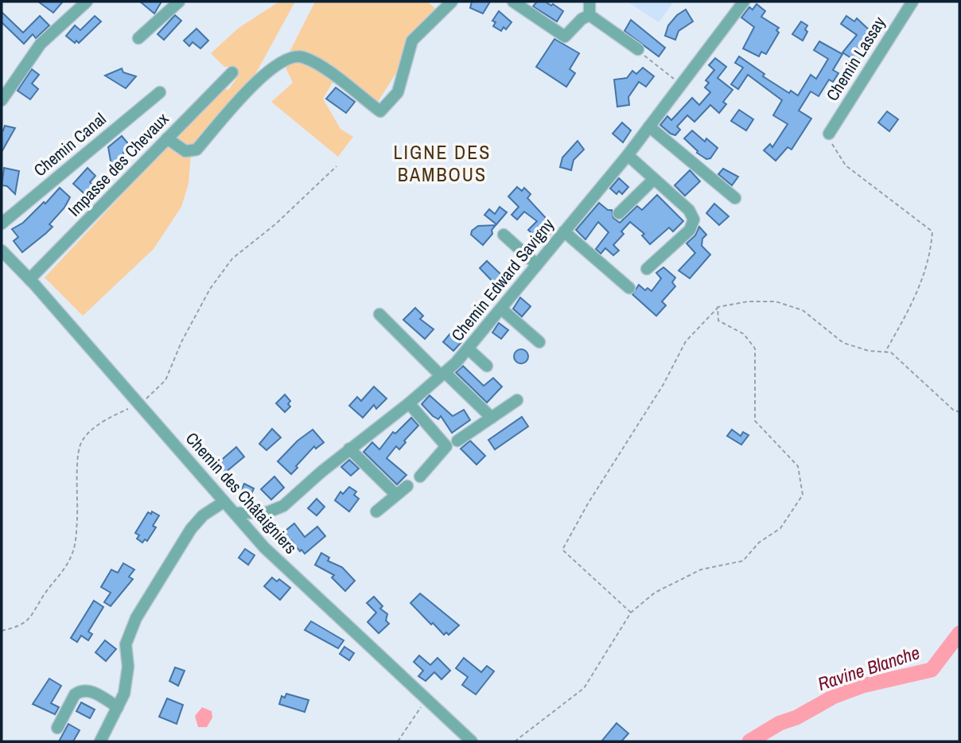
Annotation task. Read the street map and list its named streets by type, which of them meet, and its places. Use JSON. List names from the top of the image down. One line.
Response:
{"streets":{"street":["Chemin Lassay","Chemin Canal","Impasse des Chevaux","Chemin Edward Savigny","Chemin des Châtaigniers"]},"crossings":[["Impasse des Chevaux","Chemin des Châtaigniers"],["Chemin Edward Savigny","Chemin des Châtaigniers"]],"districts":["LIGNE DES BAMBOUS"],"water":["Ravine Blanche"]}
